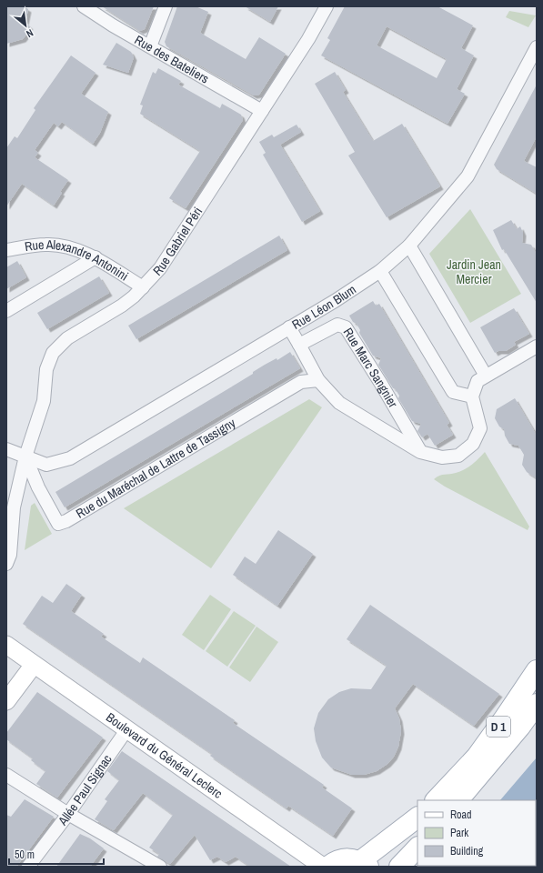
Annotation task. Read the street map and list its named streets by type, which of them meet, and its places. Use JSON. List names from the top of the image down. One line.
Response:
{"streets":{"main road":["D 1","Boulevard du Général Leclerc"],"street":["Rue des Bateliers","Rue Gabriel Péri","Rue Alexandre Antonini","Rue Léon Blum","Rue Marc Sangnier","Rue du Maréchal de Lattre de Tassigny","Allée Paul Signac"]},"crossings":[["Rue des Bateliers","Rue Gabriel Péri"],["Rue Gabriel Péri","Rue Alexandre Antonini"],["Rue Gabriel Péri","Rue Léon Blum"],["Rue Gabriel Péri","Rue du Maréchal de Lattre de Tassigny"],["Rue Léon Blum","Rue du Maréchal de Lattre de Tassigny"],["Boulevard du Général Leclerc","Allée Paul Signac"]],"parks":["Jardin Jean Mercier"],"legend":["Road","Park","Building"],"scale_bar":"50 m","north":"bottom right"}
